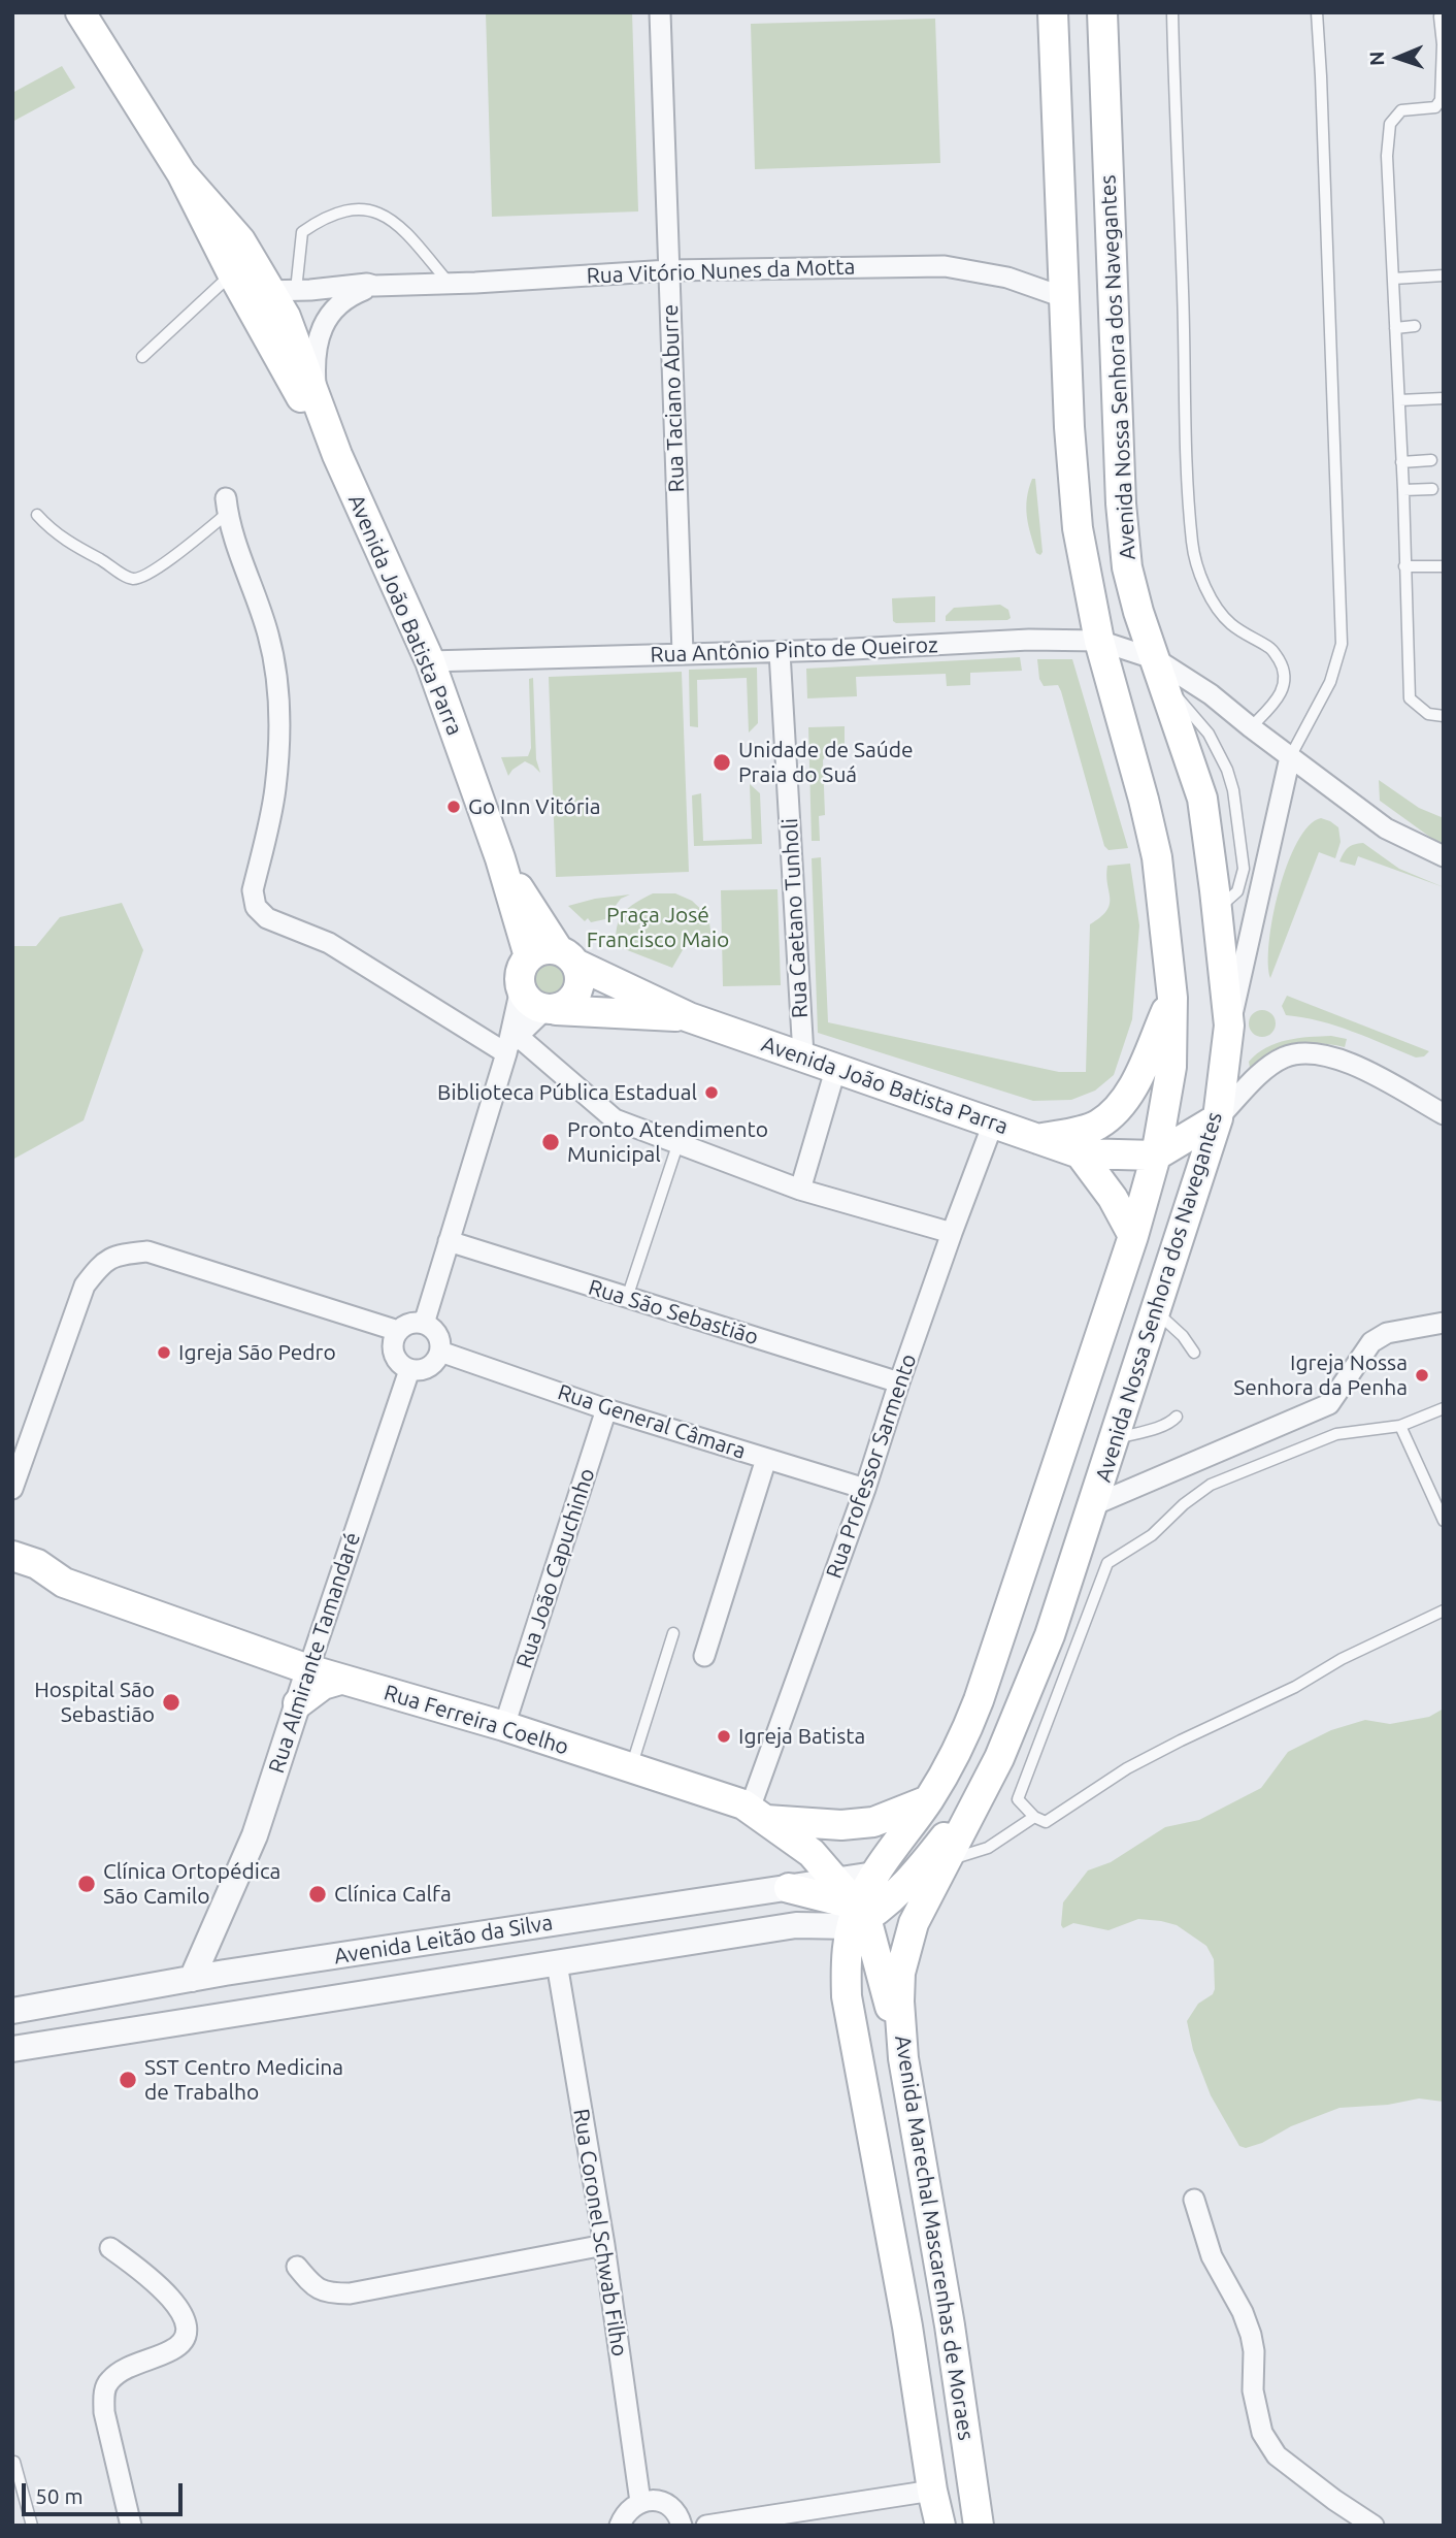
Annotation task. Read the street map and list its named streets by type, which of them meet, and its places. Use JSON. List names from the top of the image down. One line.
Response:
{"streets":{"main road":["Avenida Nossa Senhora dos Navegantes","Avenida João Batista Parra","Rua Ferreira Coelho","Avenida Marechal Mascarenhas de Moraes"],"street":["Rua Vitório Nunes da Motta","Rua Taciano Aburre","Rua Antônio Pinto de Queiroz","Rua Caetano Tunholi","Rua São Sebastião","Rua General Câmara","Rua Professor Sarmento","Rua João Capuchinho","Rua Almirante Tamandaré","Avenida Leitão da Silva","Rua Coronel Schwab Filho"]},"crossings":[["Rua Vitório Nunes da Motta","Avenida Nossa Senhora dos Navegantes"],["Rua Vitório Nunes da Motta","Rua Taciano Aburre"],["Rua Vitório Nunes da Motta","Avenida João Batista Parra"],["Avenida Nossa Senhora dos Navegantes","Avenida João Batista Parra"],["Avenida Nossa Senhora dos Navegantes","Rua Antônio Pinto de Queiroz"],["Avenida Nossa Senhora dos Navegantes","Avenida Leitão da Silva"],["Avenida Nossa Senhora dos Navegantes","Avenida Marechal Mascarenhas de Moraes"],["Rua Taciano Aburre","Rua Antônio Pinto de Queiroz"],["Avenida João Batista Parra","Rua Antônio Pinto de Queiroz"],["Avenida João Batista Parra","Rua Caetano Tunholi"],["Avenida João Batista Parra","Rua Professor Sarmento"],["Rua Antônio Pinto de Queiroz","Rua Caetano Tunholi"],["Rua São Sebastião","Rua Professor Sarmento"],["Rua General Câmara","Rua Professor Sarmento"],["Rua General Câmara","Rua João Capuchinho"],["Rua General Câmara","Rua Almirante Tamandaré"],["Rua Professor Sarmento","Rua Ferreira Coelho"],["Rua João Capuchinho","Rua Ferreira Coelho"],["Rua Almirante Tamandaré","Rua Ferreira Coelho"],["Rua Almirante Tamandaré","Avenida Leitão da Silva"],["Rua Ferreira Coelho","Avenida Leitão da Silva"],["Rua Ferreira Coelho","Avenida Marechal Mascarenhas de Moraes"],["Avenida Leitão da Silva","Rua Coronel Schwab Filho"],["Avenida Leitão da Silva","Avenida Marechal Mascarenhas de Moraes"]],"parks":["Praça José Francisco Maio"],"places":["Unidade de Saúde Praia do Suá","Go Inn Vitória","Biblioteca Pública Estadual","Pronto Atendimento Municipal","Igreja São Pedro","Igreja Nossa Senhora da Penha","Hospital São Sebastião","Igreja Batista","Clínica Ortopédica São Camilo","Clínica Calfa","SST Centro Medicina de Trabalho"],"scale_bar":"50 m","north":"left"}
